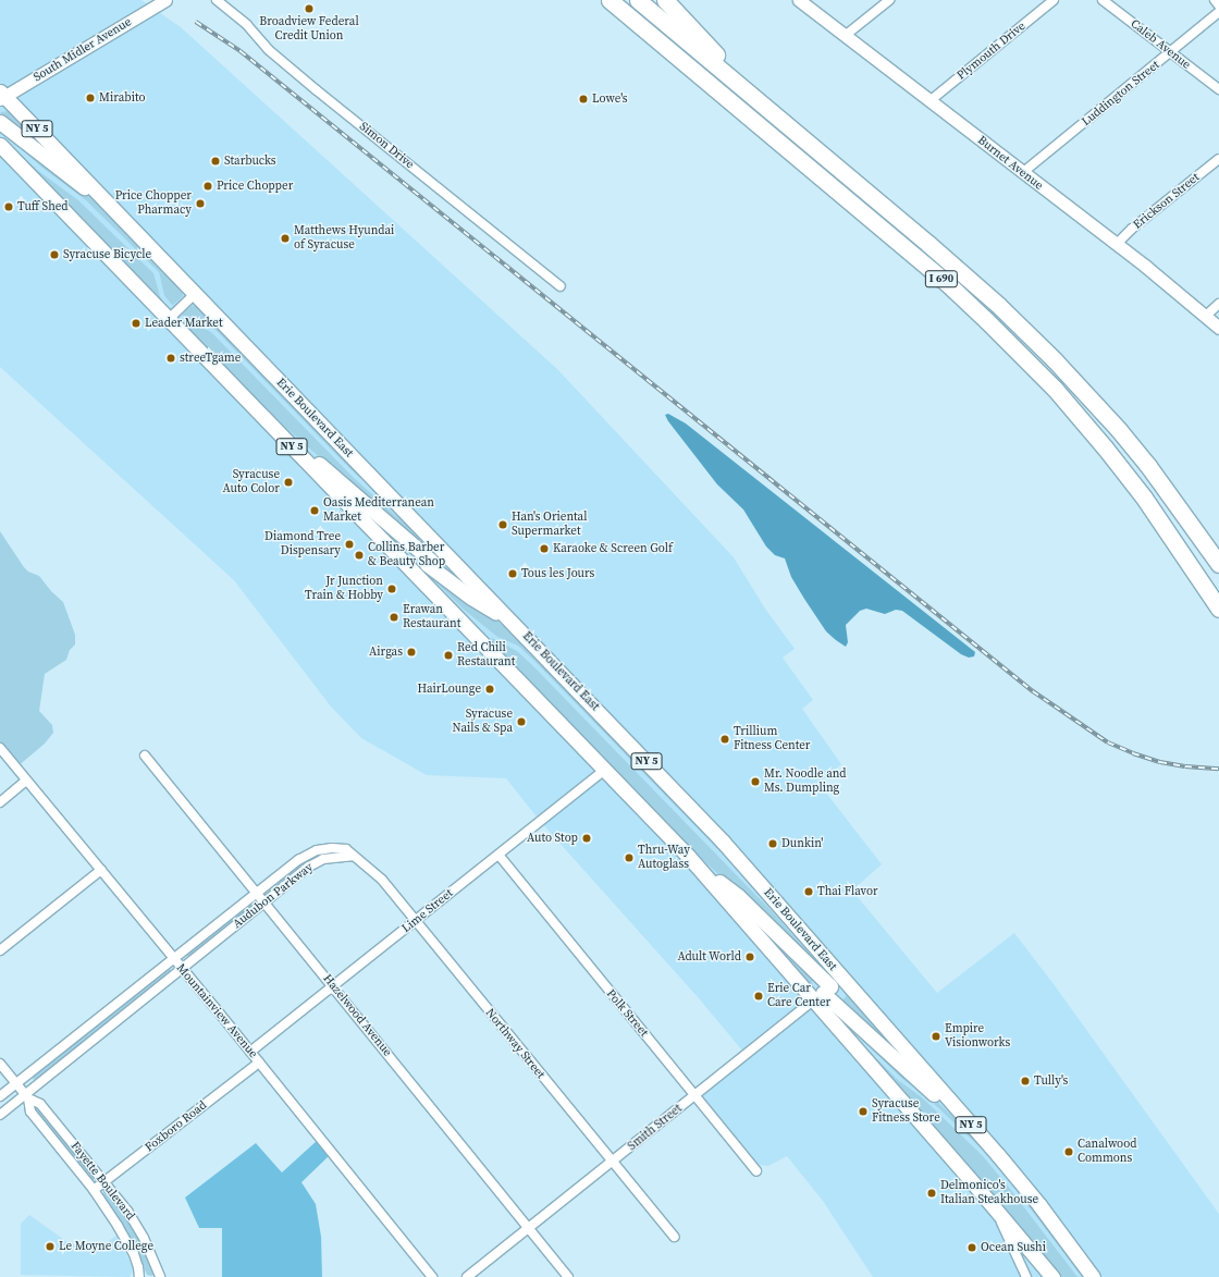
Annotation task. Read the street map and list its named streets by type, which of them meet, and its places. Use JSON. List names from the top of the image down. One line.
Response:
{"streets":{"highway":["I 690"],"main road":["NY 5","Erie Boulevard East"],"street":["Caleb Avenue","South Midler Avenue","Plymouth Drive","Luddington Street","Simon Drive","Burnet Avenue","Erickson Street","Audubon Parkway","Lime Street","Mountainview Avenue","Polk Street","Hazelwood Avenue","Northway Street","Foxboro Road","Smith Street","Fayette Boulevard"]},"crossings":[["Caleb Avenue","Luddington Street"],["South Midler Avenue","Erie Boulevard East"],["Plymouth Drive","Burnet Avenue"],["Luddington Street","Burnet Avenue"],["Burnet Avenue","Erickson Street"],["Erie Boulevard East","Lime Street"],["Erie Boulevard East","Smith Street"],["Audubon Parkway","Mountainview Avenue"],["Audubon Parkway","Hazelwood Avenue"],["Audubon Parkway","Northway Street"],["Audubon Parkway","Fayette Boulevard"],["Lime Street","Mountainview Avenue"],["Lime Street","Polk Street"],["Lime Street","Hazelwood Avenue"],["Lime Street","Northway Street"],["Mountainview Avenue","Foxboro Road"],["Polk Street","Smith Street"],["Hazelwood Avenue","Smith Street"],["Northway Street","Smith Street"],["Foxboro Road","Fayette Boulevard"]],"places":["Broadview Federal Credit Union","Mirabito","Lowe's","Starbucks","Price Chopper","Price Chopper Pharmacy","Tuff Shed","Matthews Hyundai of Syracuse","Syracuse Bicycle","Leader Market","streeTgame","Syracuse Auto Color","Oasis Mediterranean Market","Han's Oriental Supermarket","Diamond Tree Dispensary","Karaoke & Screen Golf","Collins Barber & Beauty Shop","Tous les Jours","Jr Junction Train & Hobby","Erawan Restaurant","Airgas","Red Chili Restaurant","HairLounge","Syracuse Nails & Spa","Trillium Fitness Center","Mr. Noodle and Ms. Dumpling","Auto Stop","Dunkin'","Thru-Way Autoglass","Thai Flavor","Adult World","Erie Car Care Center","Empire Visionworks","Tully's","Syracuse Fitness Store","Canalwood Commons","Delmonico's Italian Steakhouse","Le Moyne College","Ocean Sushi"]}
